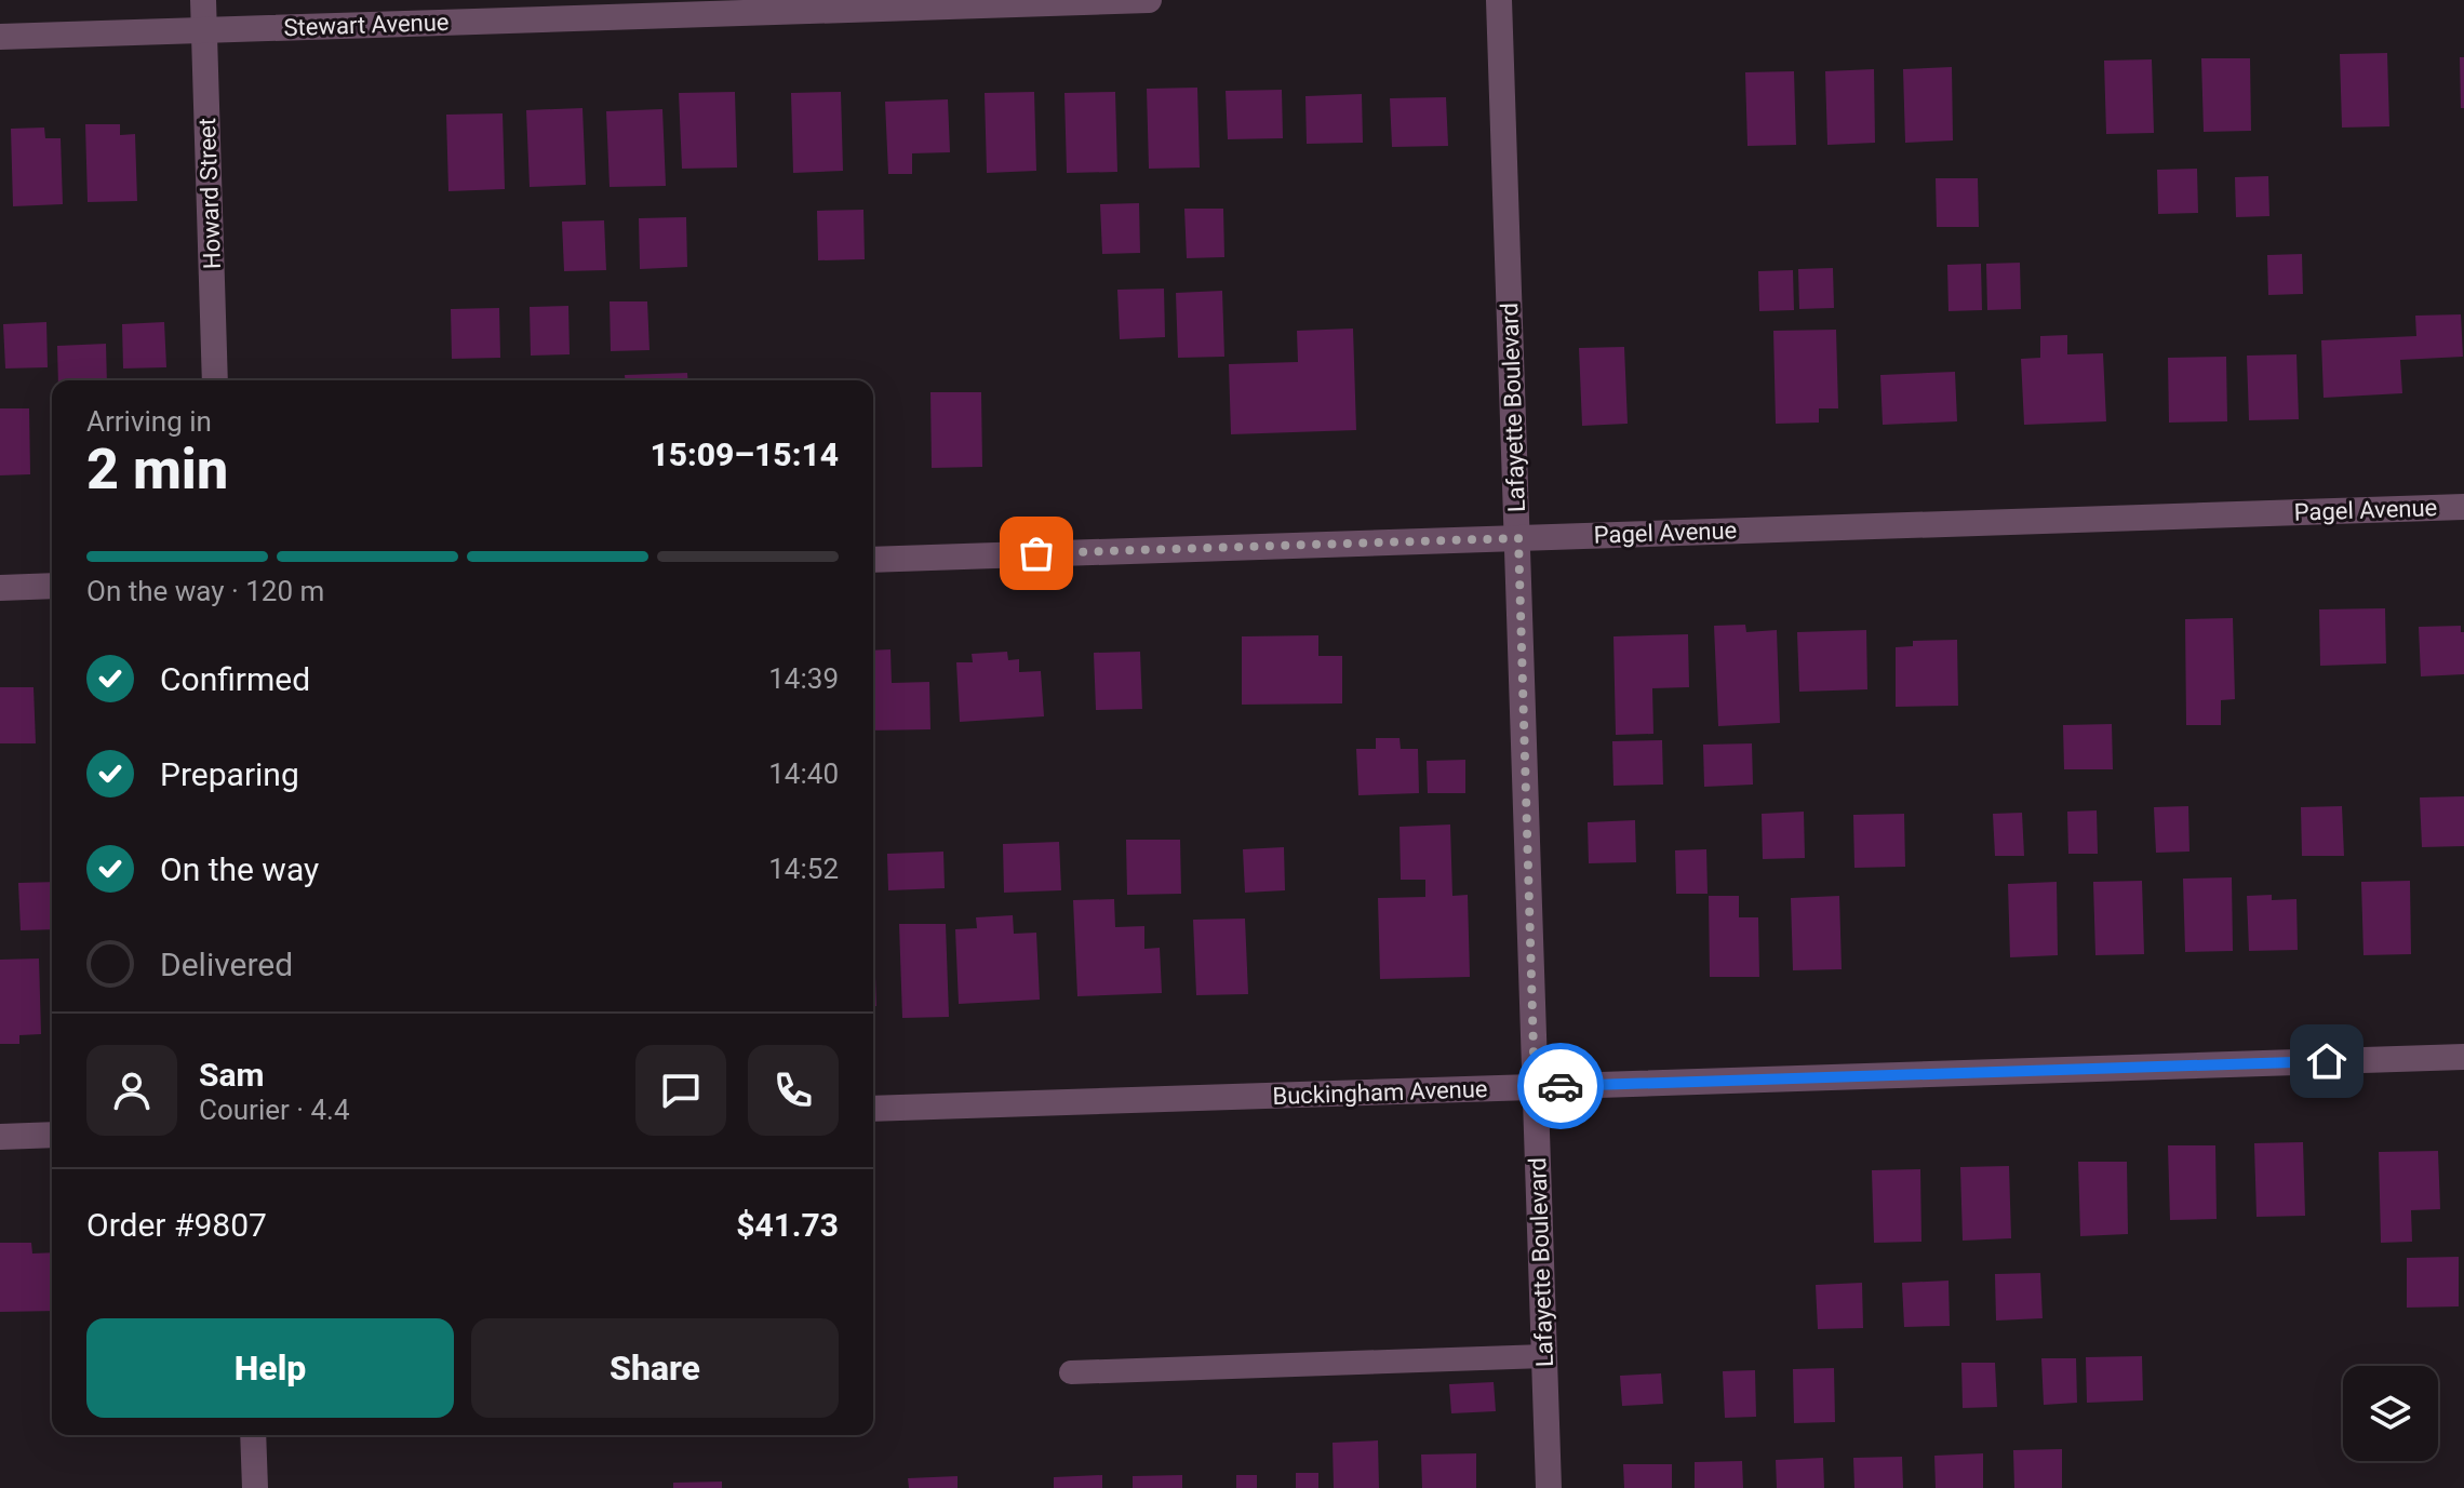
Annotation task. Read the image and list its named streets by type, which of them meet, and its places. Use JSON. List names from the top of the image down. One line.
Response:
{"streets":{"street":["Stewart Avenue","Howard Street","Lafayette Boulevard","Pagel Avenue","Buckingham Avenue"]},"crossings":[["Stewart Avenue","Howard Street"],["Lafayette Boulevard","Pagel Avenue"],["Lafayette Boulevard","Buckingham Avenue"]],"page":{"heading":["2 min","Arriving in","15:09–15:14"],"panel":["Sam","Courier · 4.4","Order #9807","$41.73"],"bar":"On the way · 120 m","list":[["Confirmed","14:39"],["Preparing","14:40"],["On the way","14:52"],"Delivered"],"buttons":["Help","Share"]}}
